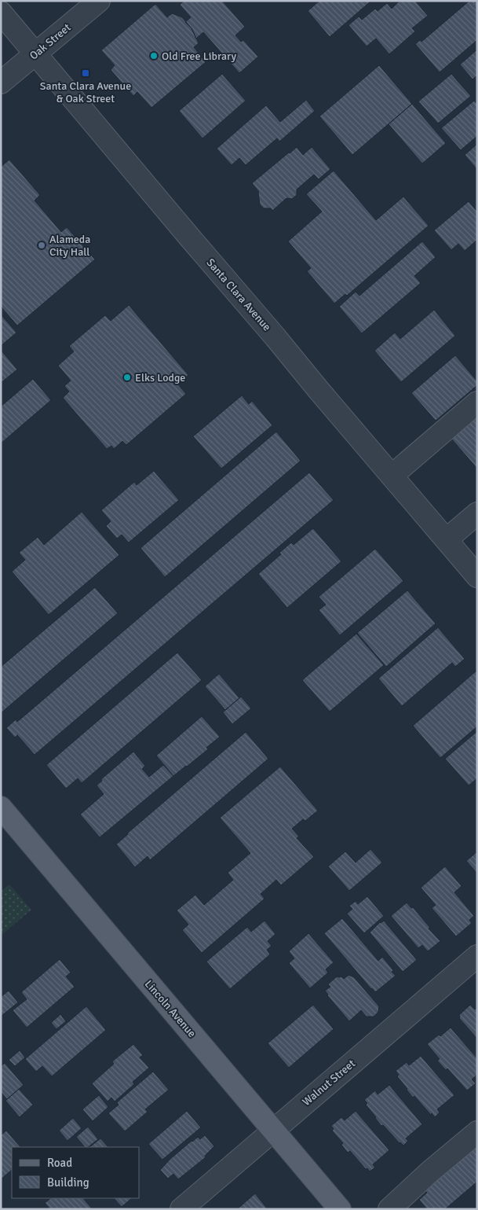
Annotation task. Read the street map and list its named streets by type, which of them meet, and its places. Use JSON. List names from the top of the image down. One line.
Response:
{"streets":{"main road":["Lincoln Avenue"],"street":["Oak Street","Santa Clara Avenue","Walnut Street"]},"crossings":[["Oak Street","Santa Clara Avenue"],["Lincoln Avenue","Walnut Street"]],"places":{"other":["Old Free Library","Alameda City Hall","Elks Lodge"],"transit":["Santa Clara Avenue & Oak Street"]},"legend":["Road","Building"]}
